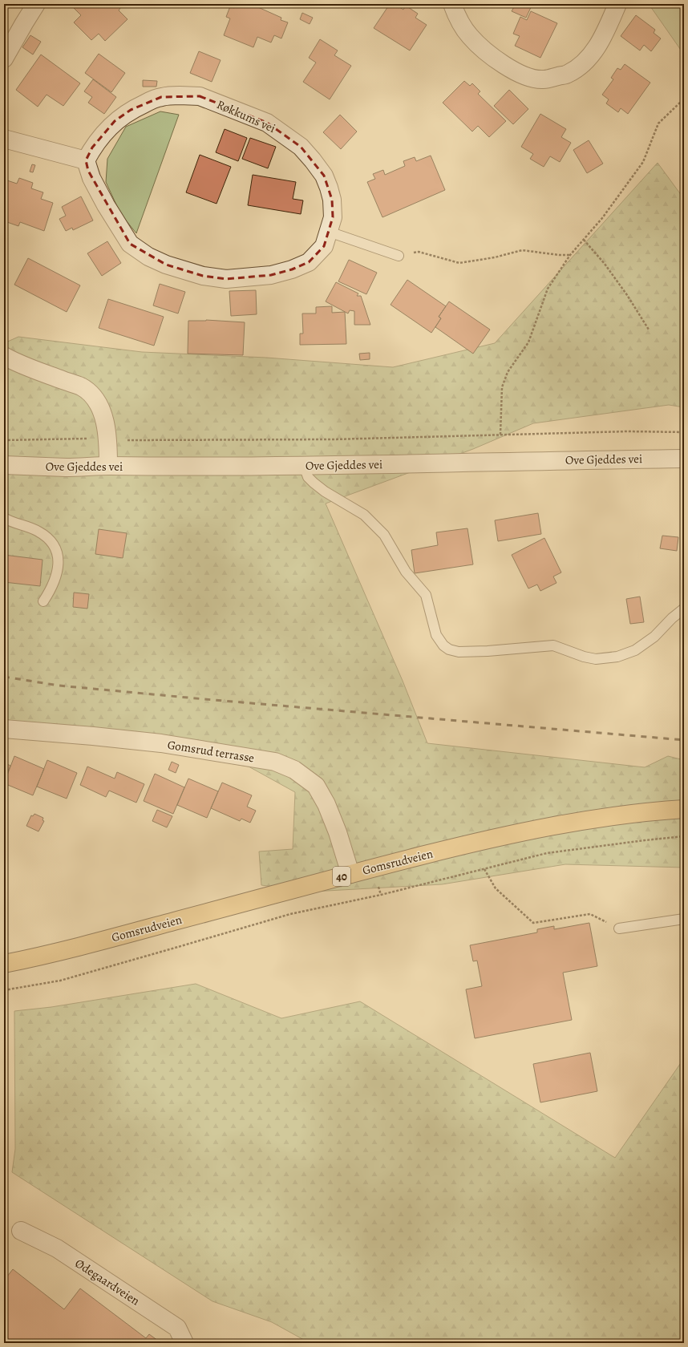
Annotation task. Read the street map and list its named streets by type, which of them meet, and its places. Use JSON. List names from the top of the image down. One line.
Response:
{"streets":{"main road":["Gomsrudveien","40"],"street":["Røkkums vei","Ove Gjeddes vei","Gomsrud terrasse","Ødegaardveien"]},"crossings":[["Gomsrud terrasse","Gomsrudveien"]]}
